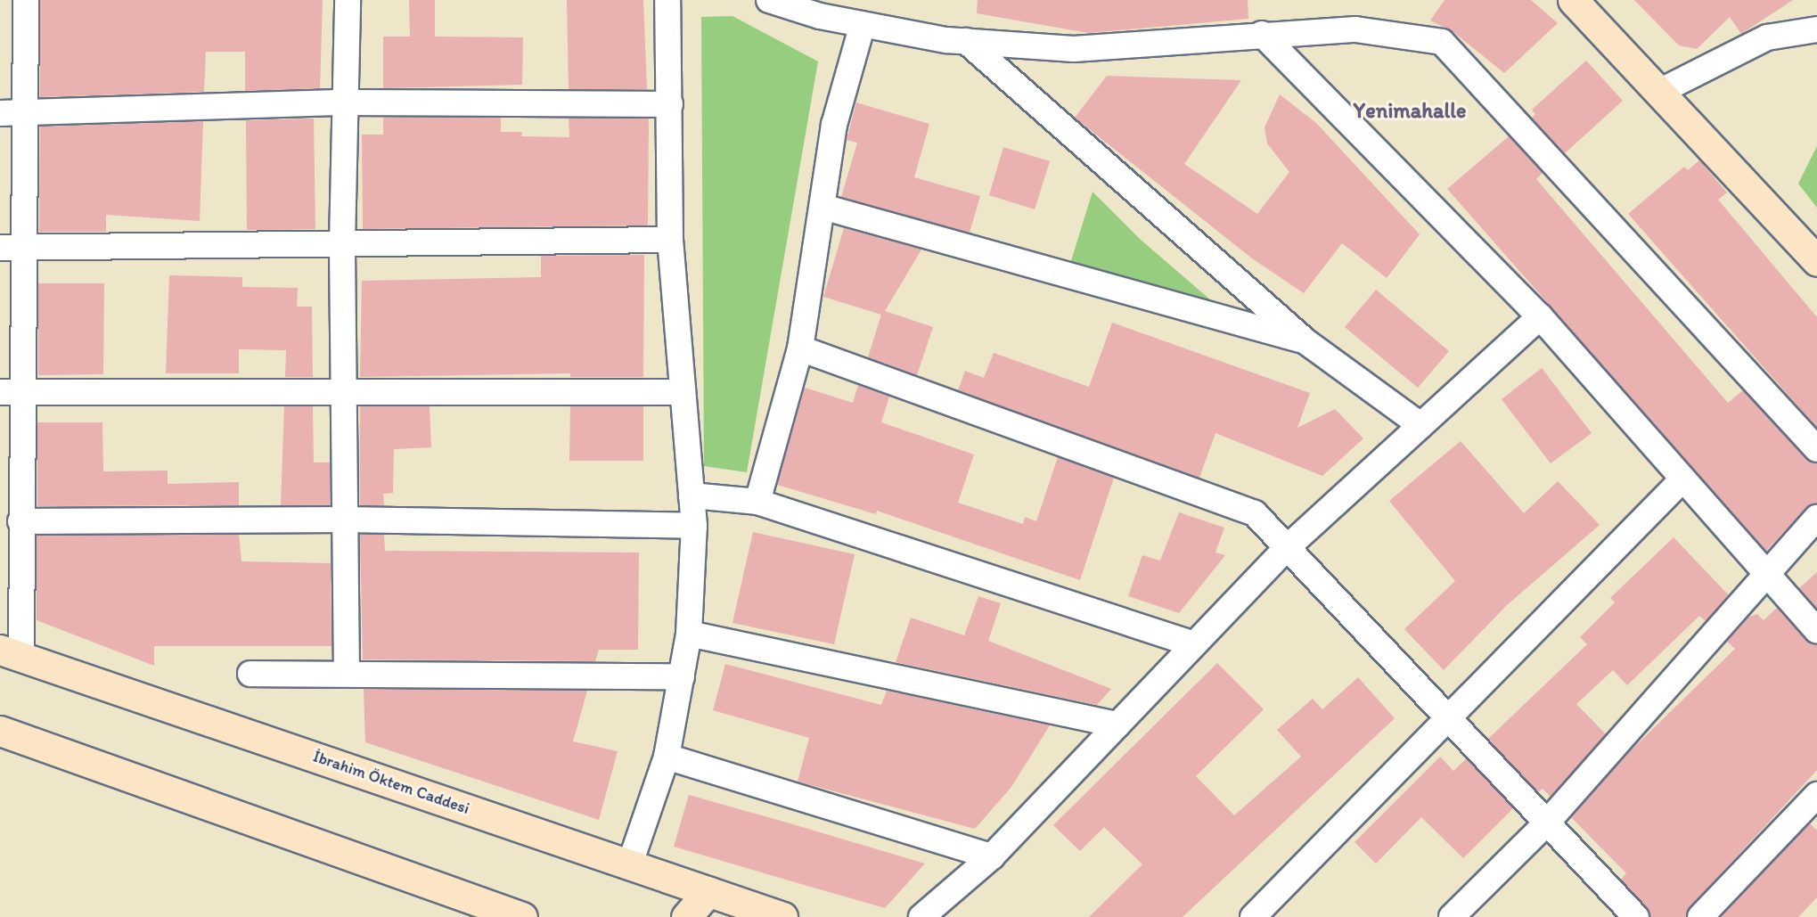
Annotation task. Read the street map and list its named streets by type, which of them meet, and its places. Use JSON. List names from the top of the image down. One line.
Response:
{"streets":{"main road":["İbrahim Öktem Caddesi"]},"districts":["Yenimahalle"]}
